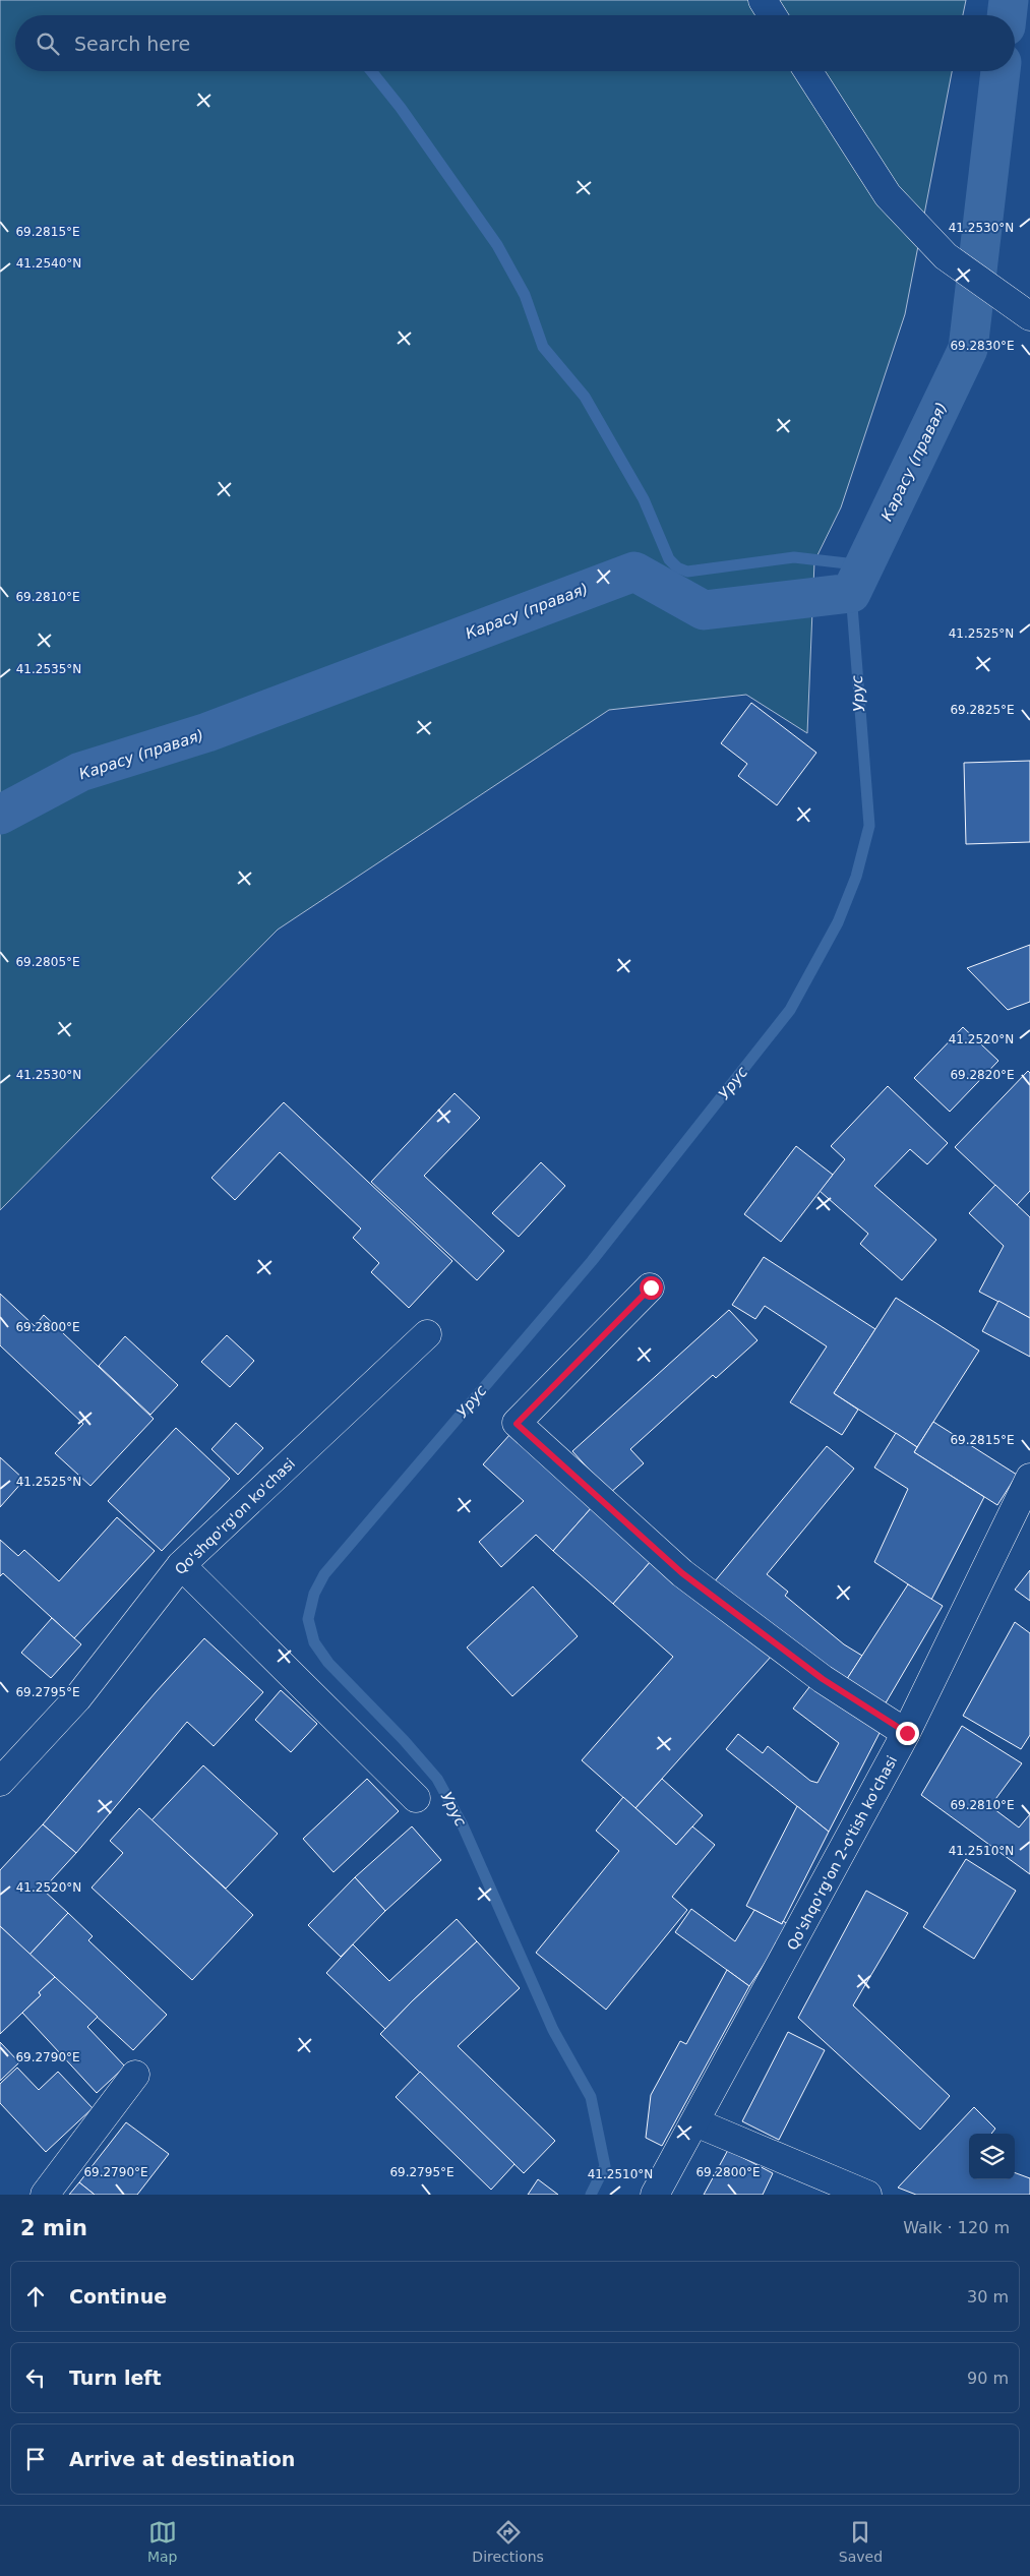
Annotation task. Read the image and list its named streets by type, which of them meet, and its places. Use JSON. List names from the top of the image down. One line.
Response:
{"streets":{"street":["Qo'shqo'rg'on ko'chasi","Qo'shqo'rg'on 2-o'tish ko'chasi"]},"water":["Карасу (правая)","Урус"],"page":{"search":"Search here","heading":["2 min","Walk · 120 m"],"list":[["Continue","30 m"],["Turn left","90 m"],"Arrive at destination"],"nav":["Map","Directions","Saved"]},"coordinates":["41.2530°N","69.2815°E","41.2540°N","69.2830°E","69.2810°E","41.2525°N","41.2535°N","69.2825°E","69.2805°E","41.2520°N","69.2820°E","69.2800°E","69.2795°E","41.2510°N","69.2790°E"]}
